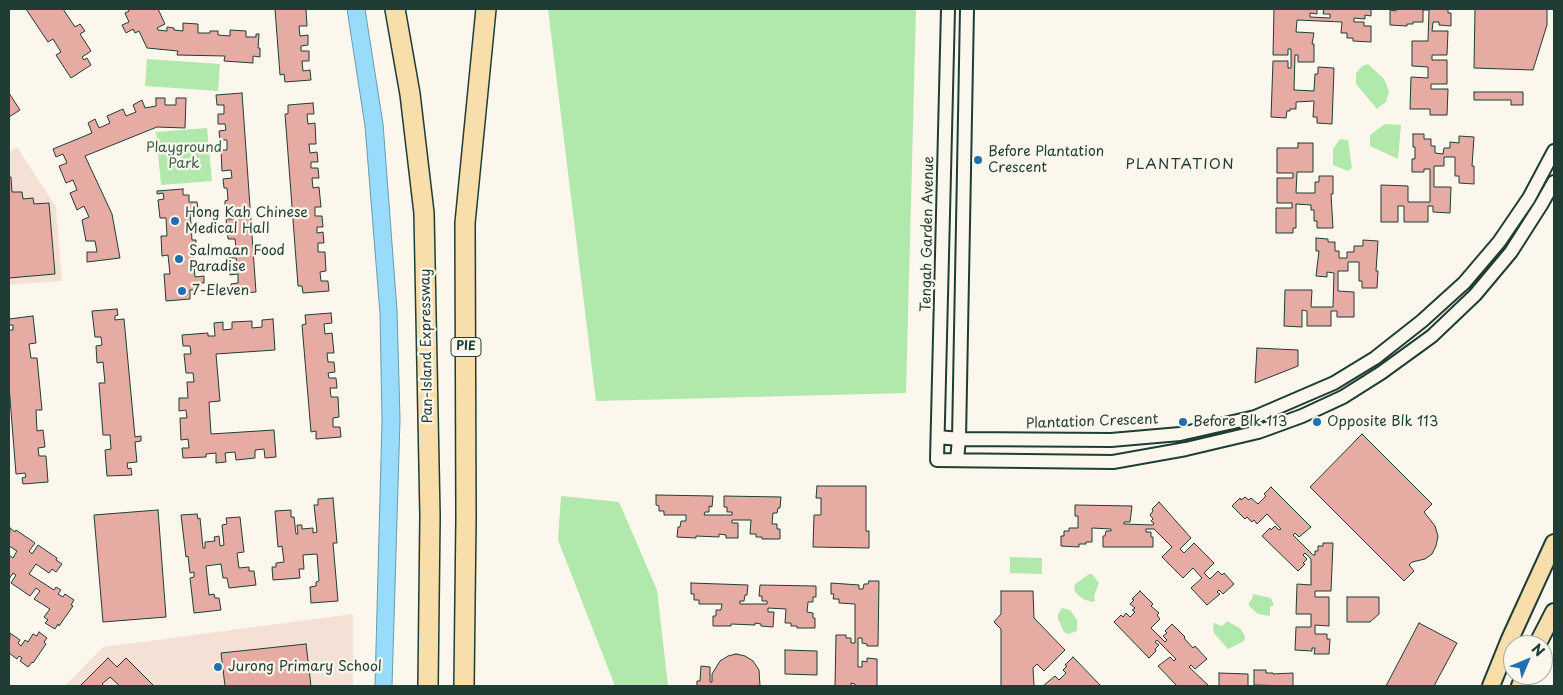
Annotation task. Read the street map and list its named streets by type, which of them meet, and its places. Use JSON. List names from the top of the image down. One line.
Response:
{"streets":{"highway":["Pan-Island Expressway","PIE"],"street":["Tengah Garden Avenue","Plantation Crescent"]},"crossings":[["Tengah Garden Avenue","Plantation Crescent"]],"districts":["PLANTATION"],"parks":["Playground Park"],"places":["Before Plantation Crescent","Hong Kah Chinese Medical Hall","Salmaan Food Paradise","7-Eleven","Before Blk 113","Opposite Blk 113","Jurong Primary School"],"north":"top right"}
